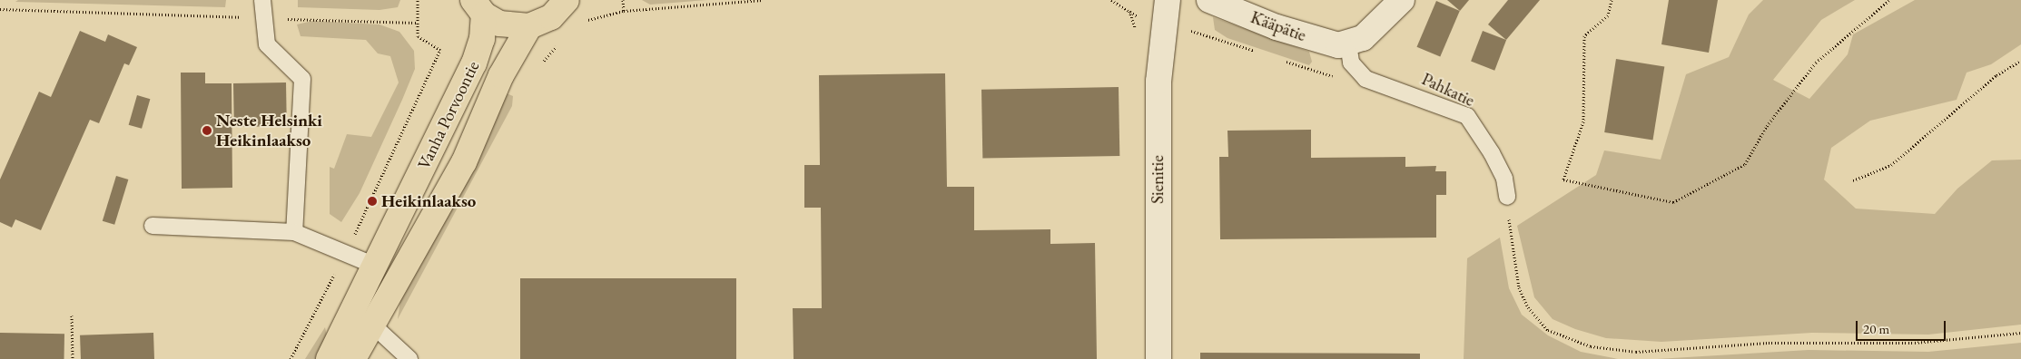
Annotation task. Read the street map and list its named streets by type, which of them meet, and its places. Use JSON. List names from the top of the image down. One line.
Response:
{"streets":{"main road":["Vanha Porvoontie"],"street":["Kääpätie","Sienitie"],"lane":["Pahkatie"]},"crossings":[["Kääpätie","Pahkatie"]],"places":["Neste Helsinki Heikinlaakso","Heikinlaakso"],"scale_bar":"20 m"}
